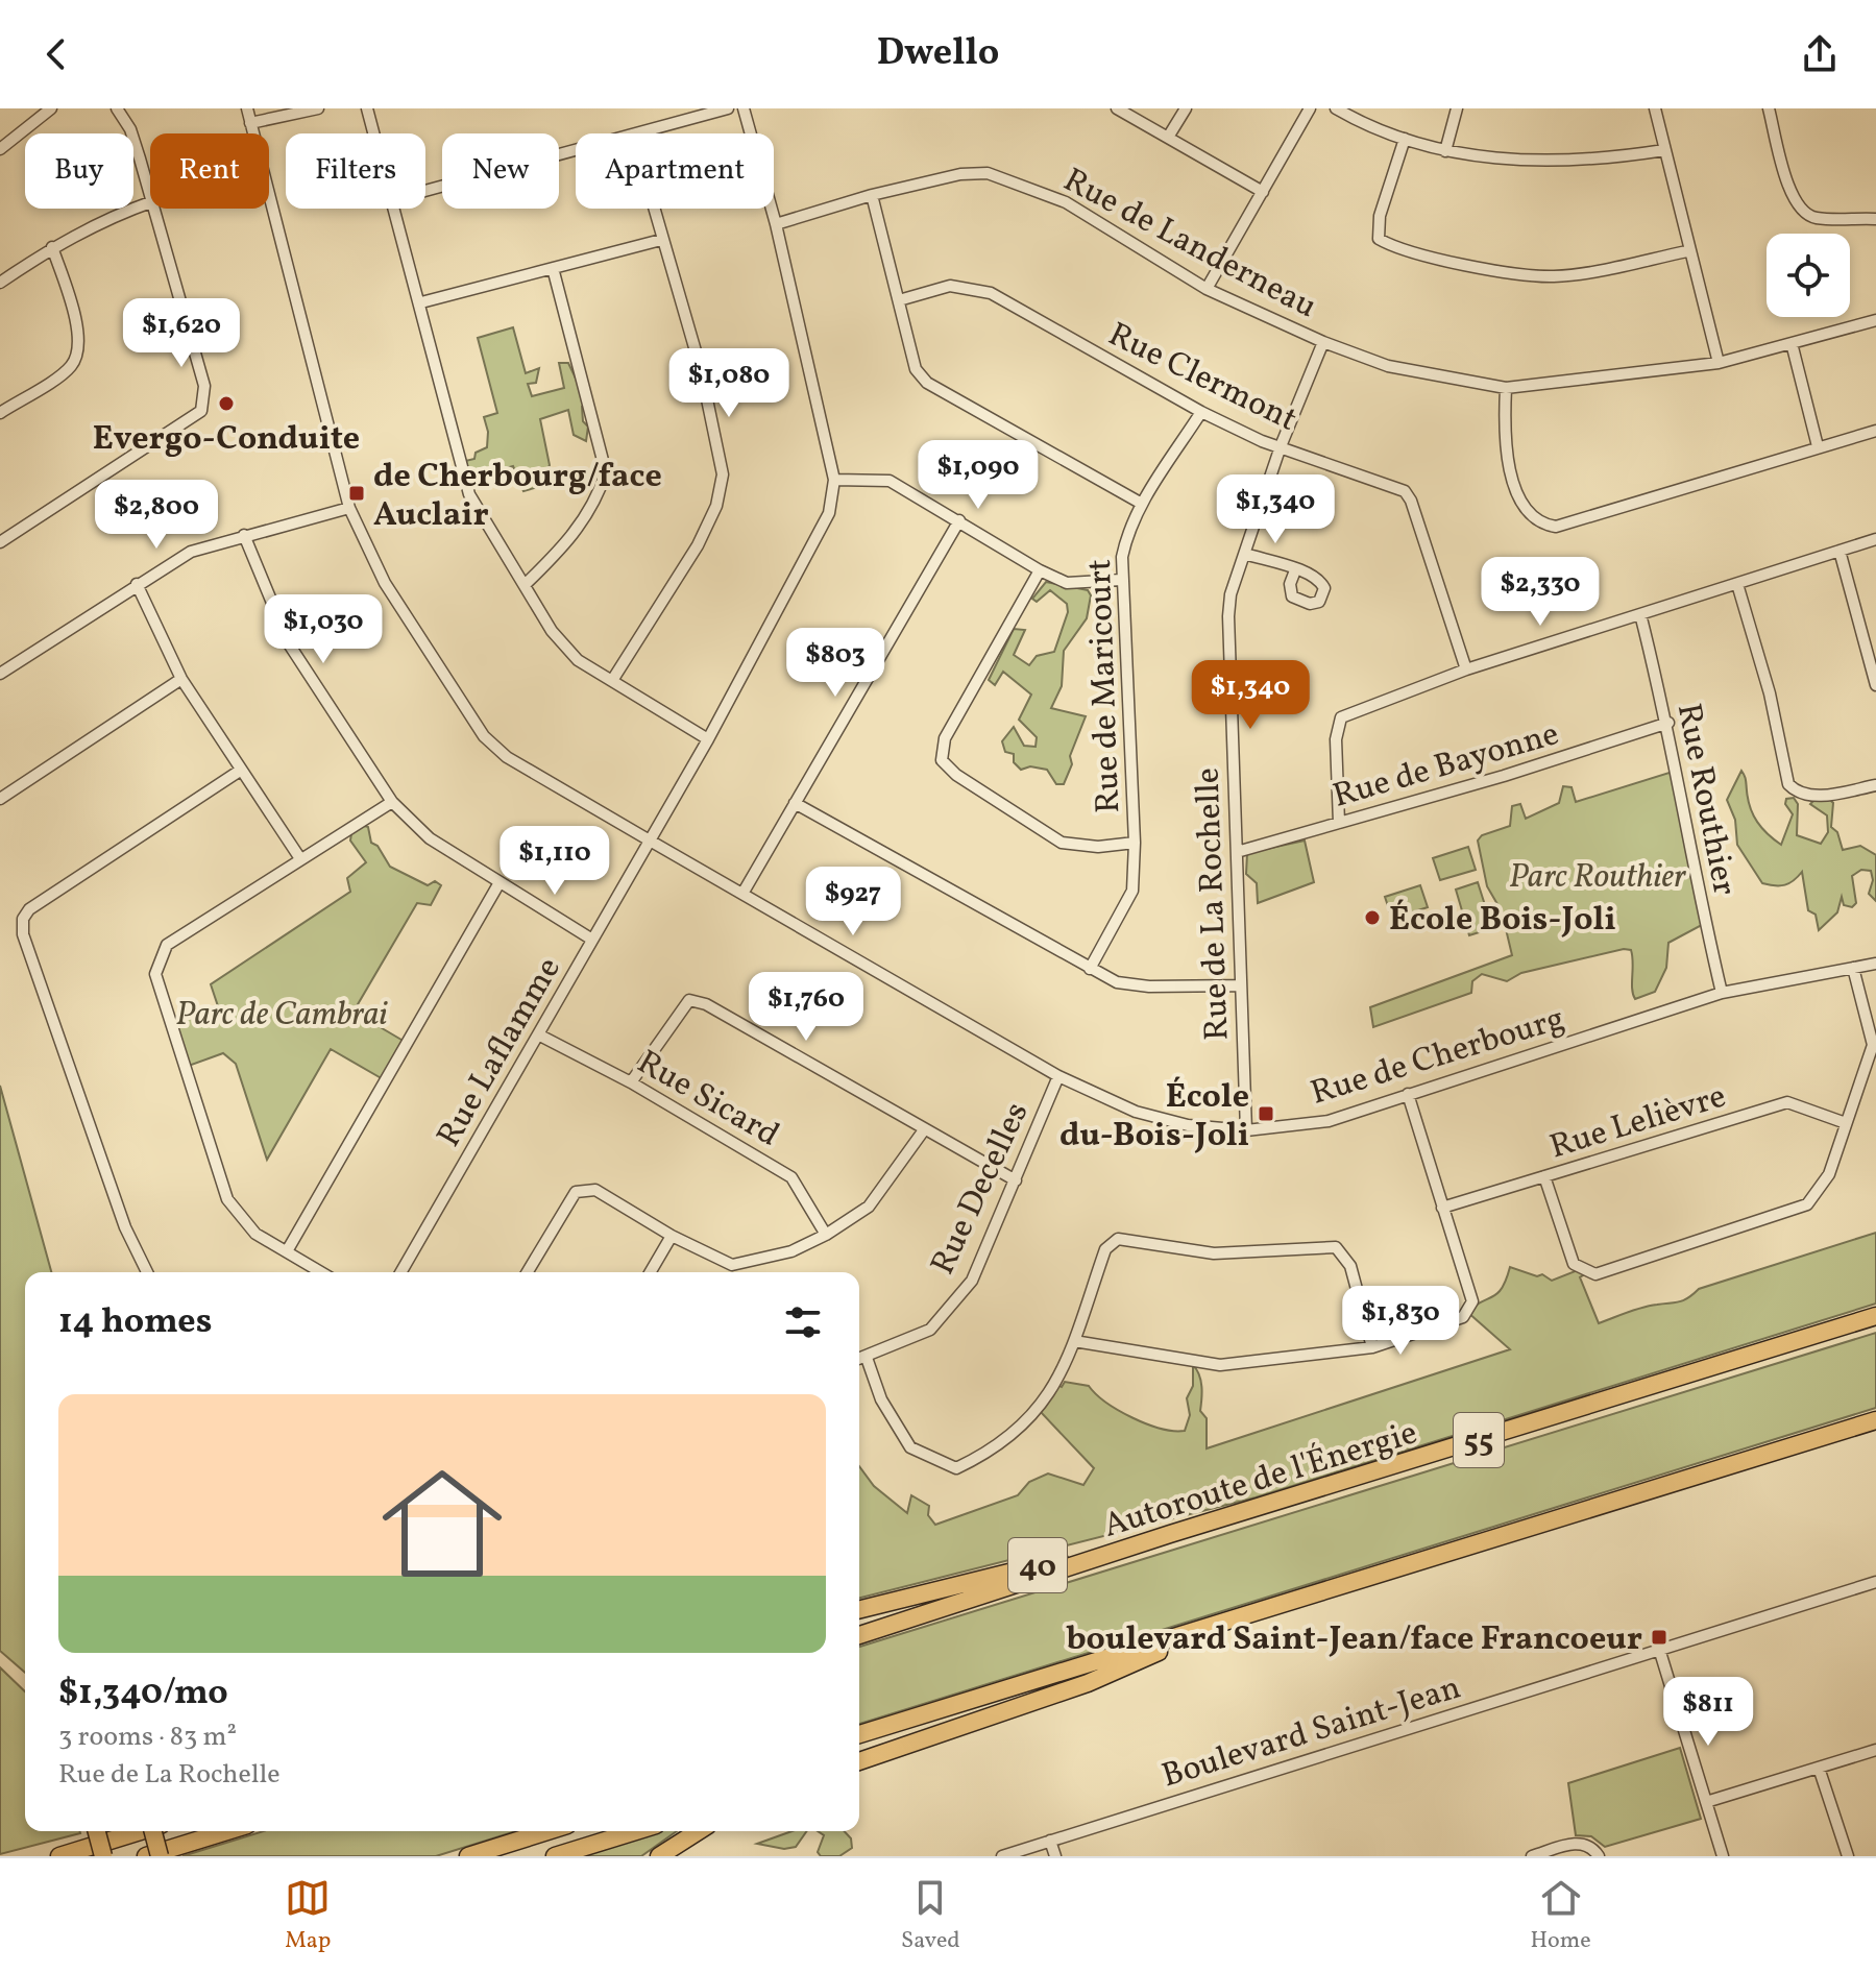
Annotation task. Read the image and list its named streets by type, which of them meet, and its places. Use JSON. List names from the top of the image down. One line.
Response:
{"streets":{"highway":["55","Autoroute de l'Énergie","40"],"street":["Rue de Landerneau","Rue Clermont","Rue de Maricourt","Rue de Bayonne","Rue Routhier","Rue de La Rochelle","Rue Laflamme","Rue de Cherbourg","Rue Sicard","Rue Lelièvre","Rue Decelles","Boulevard Saint-Jean"]},"crossings":[["Rue de Landerneau","Rue de La Rochelle"],["Rue de Landerneau","Rue Laflamme"],["Rue Clermont","Rue de Maricourt"],["Rue Clermont","Rue de La Rochelle"],["Rue de Bayonne","Rue Routhier"],["Rue de Bayonne","Rue de La Rochelle"],["Rue Routhier","Rue de Cherbourg"],["Rue de La Rochelle","Rue de Cherbourg"],["Rue Laflamme","Rue de Cherbourg"],["Rue Laflamme","Rue Sicard"],["Rue de Cherbourg","Rue Decelles"],["Autoroute de l'Énergie","40"]],"parks":["Parc Routhier","Parc de Cambrai"],"places":{"other":["Evergo-Conduite","École Bois-Joli"],"transit":["de Cherbourg/face Auclair","École du-Bois-Joli","boulevard Saint-Jean/face Francoeur"]},"page":{"header":"Dwello","chip":["Buy","Rent","Filters","New","Apartment"],"price":["$1,620","$1,080","$1,090","$1,340","$2,800","$2,330","$1,030","$803","$1,340","$1,110","$927","$1,760","$1,830","$811"],"heading":"14 homes","list":[{"name":"$1,340/mo","note":"3 rooms · 83 m² · Rue de La Rochelle"}],"tabs":["Map","Saved","Home"]}}
